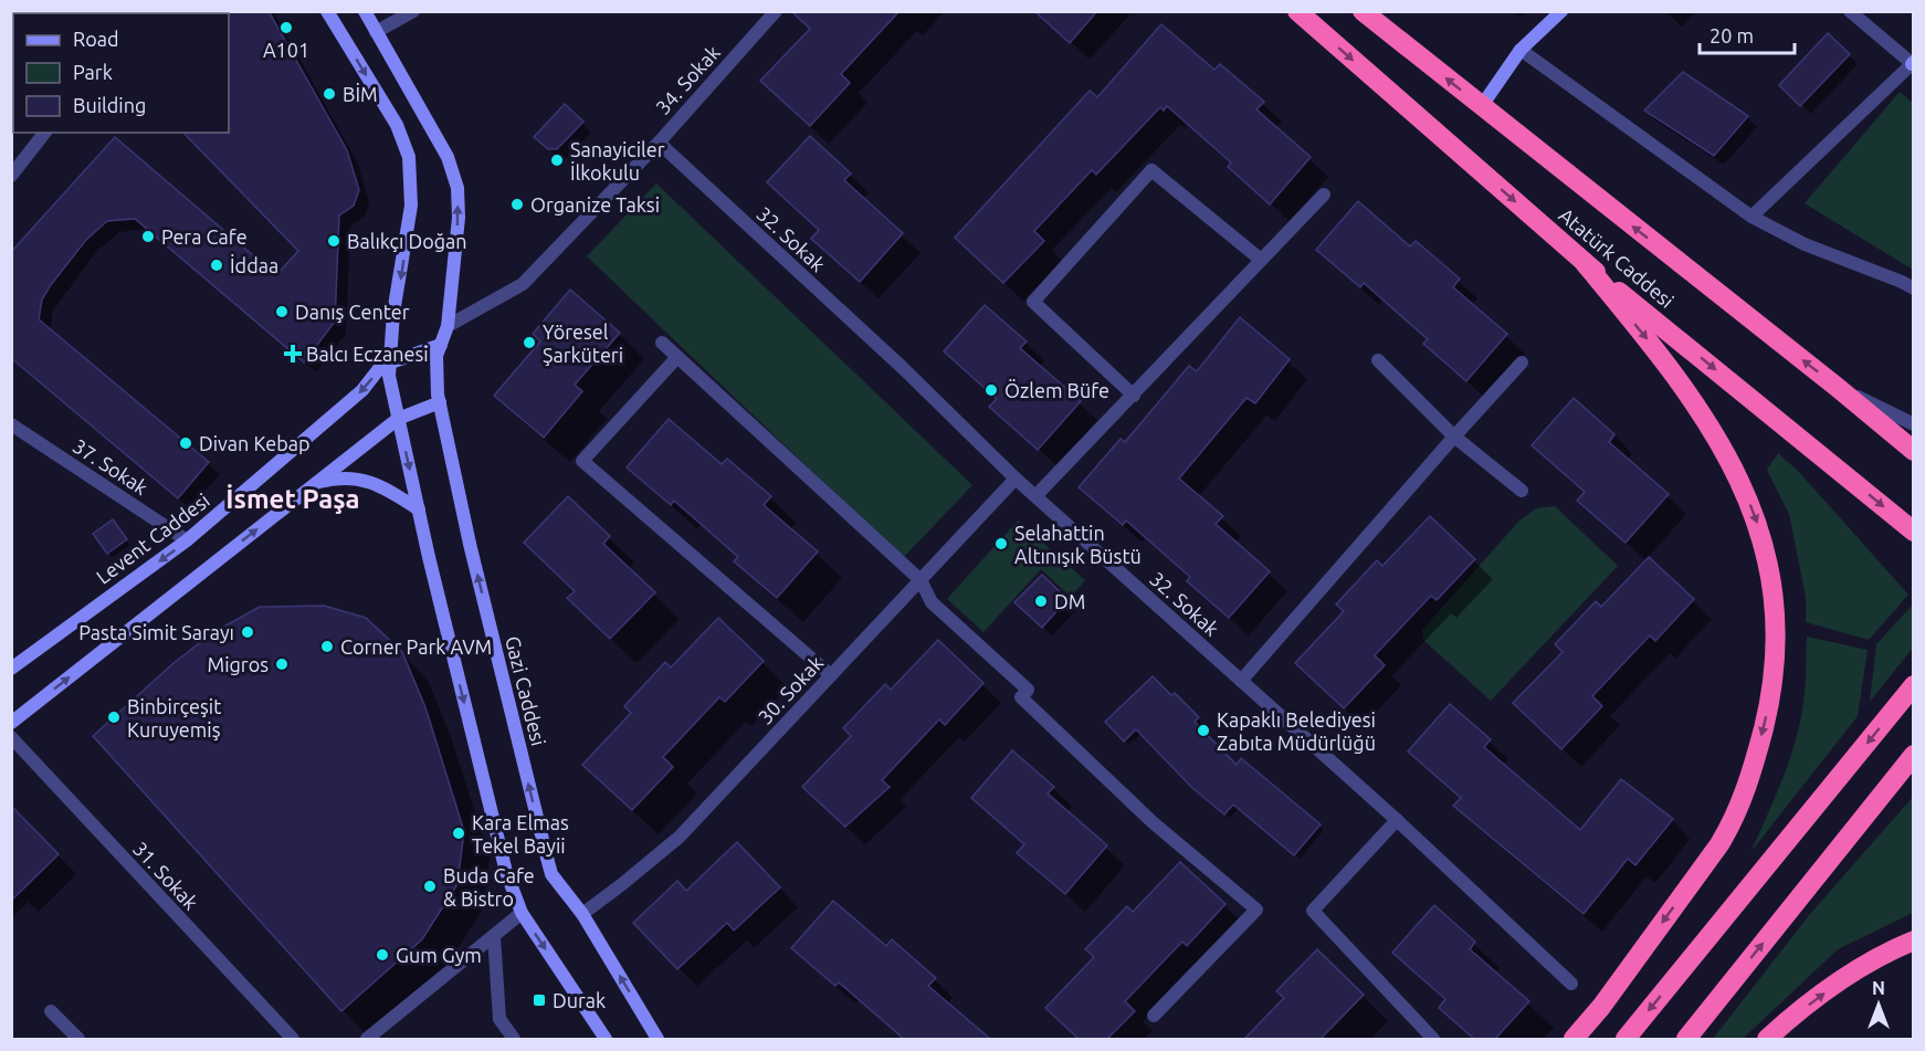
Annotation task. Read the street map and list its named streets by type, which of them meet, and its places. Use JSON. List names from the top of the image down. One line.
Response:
{"streets":{"highway":["Atatürk Caddesi"],"street":["34. Sokak","32. Sokak","37. Sokak","Levent Caddesi","30. Sokak","Gazi Caddesi","31. Sokak"]},"crossings":[["34. Sokak","32. Sokak"],["34. Sokak","Gazi Caddesi"],["32. Sokak","30. Sokak"],["37. Sokak","Levent Caddesi"],["Levent Caddesi","Gazi Caddesi"],["30. Sokak","Gazi Caddesi"]],"districts":["İsmet Paşa"],"places":{"other":["A101","BİM","Sanayiciler İlkokulu","Organize Taksi","Pera Cafe","Balıkçı Doğan","İddaa","Danış Center","Yöresel Şarküteri","Özlem Büfe","Divan Kebap","Selahattin Altınışık Büstü","DM","Pasta Simit Sarayı","Corner Park AVM","Migros","Binbirçeşit Kuruyemiş","Kapaklı Belediyesi Zabıta Müdürlüğü","Kara Elmas Tekel Bayii","Buda Cafe & Bistro","Gum Gym"],"health":["Balcı Eczanesi"],"transit":["Durak"]},"legend":["Road","Park","Building"],"scale_bar":"20 m","north":"top"}
